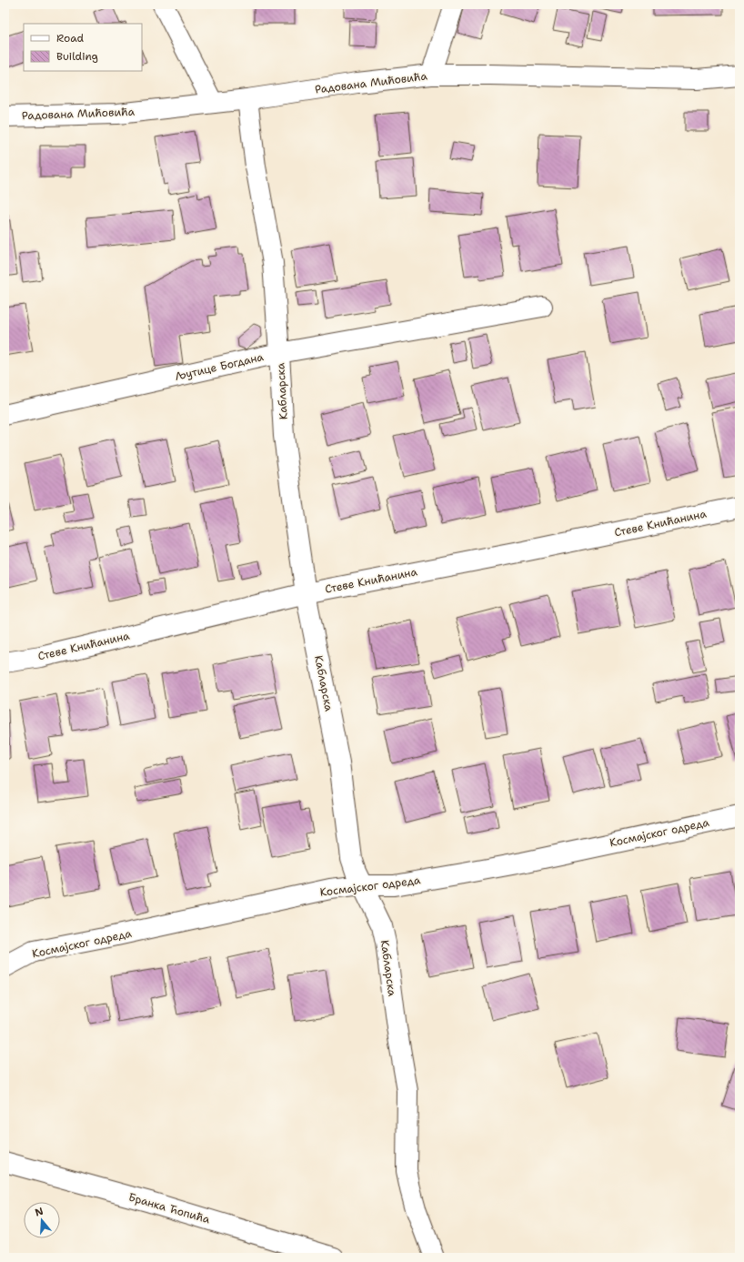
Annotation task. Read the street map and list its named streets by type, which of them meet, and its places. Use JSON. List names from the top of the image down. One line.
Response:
{"streets":{"street":["Радована Мићовића","Љутице Богдана","Кабларска","Стеве Книћанина","Космајског одреда","Бранка Ћопића"]},"crossings":[["Радована Мићовића","Кабларска"],["Љутице Богдана","Кабларска"],["Кабларска","Стеве Книћанина"],["Кабларска","Космајског одреда"]],"legend":["Road","Building"],"north":"top"}
